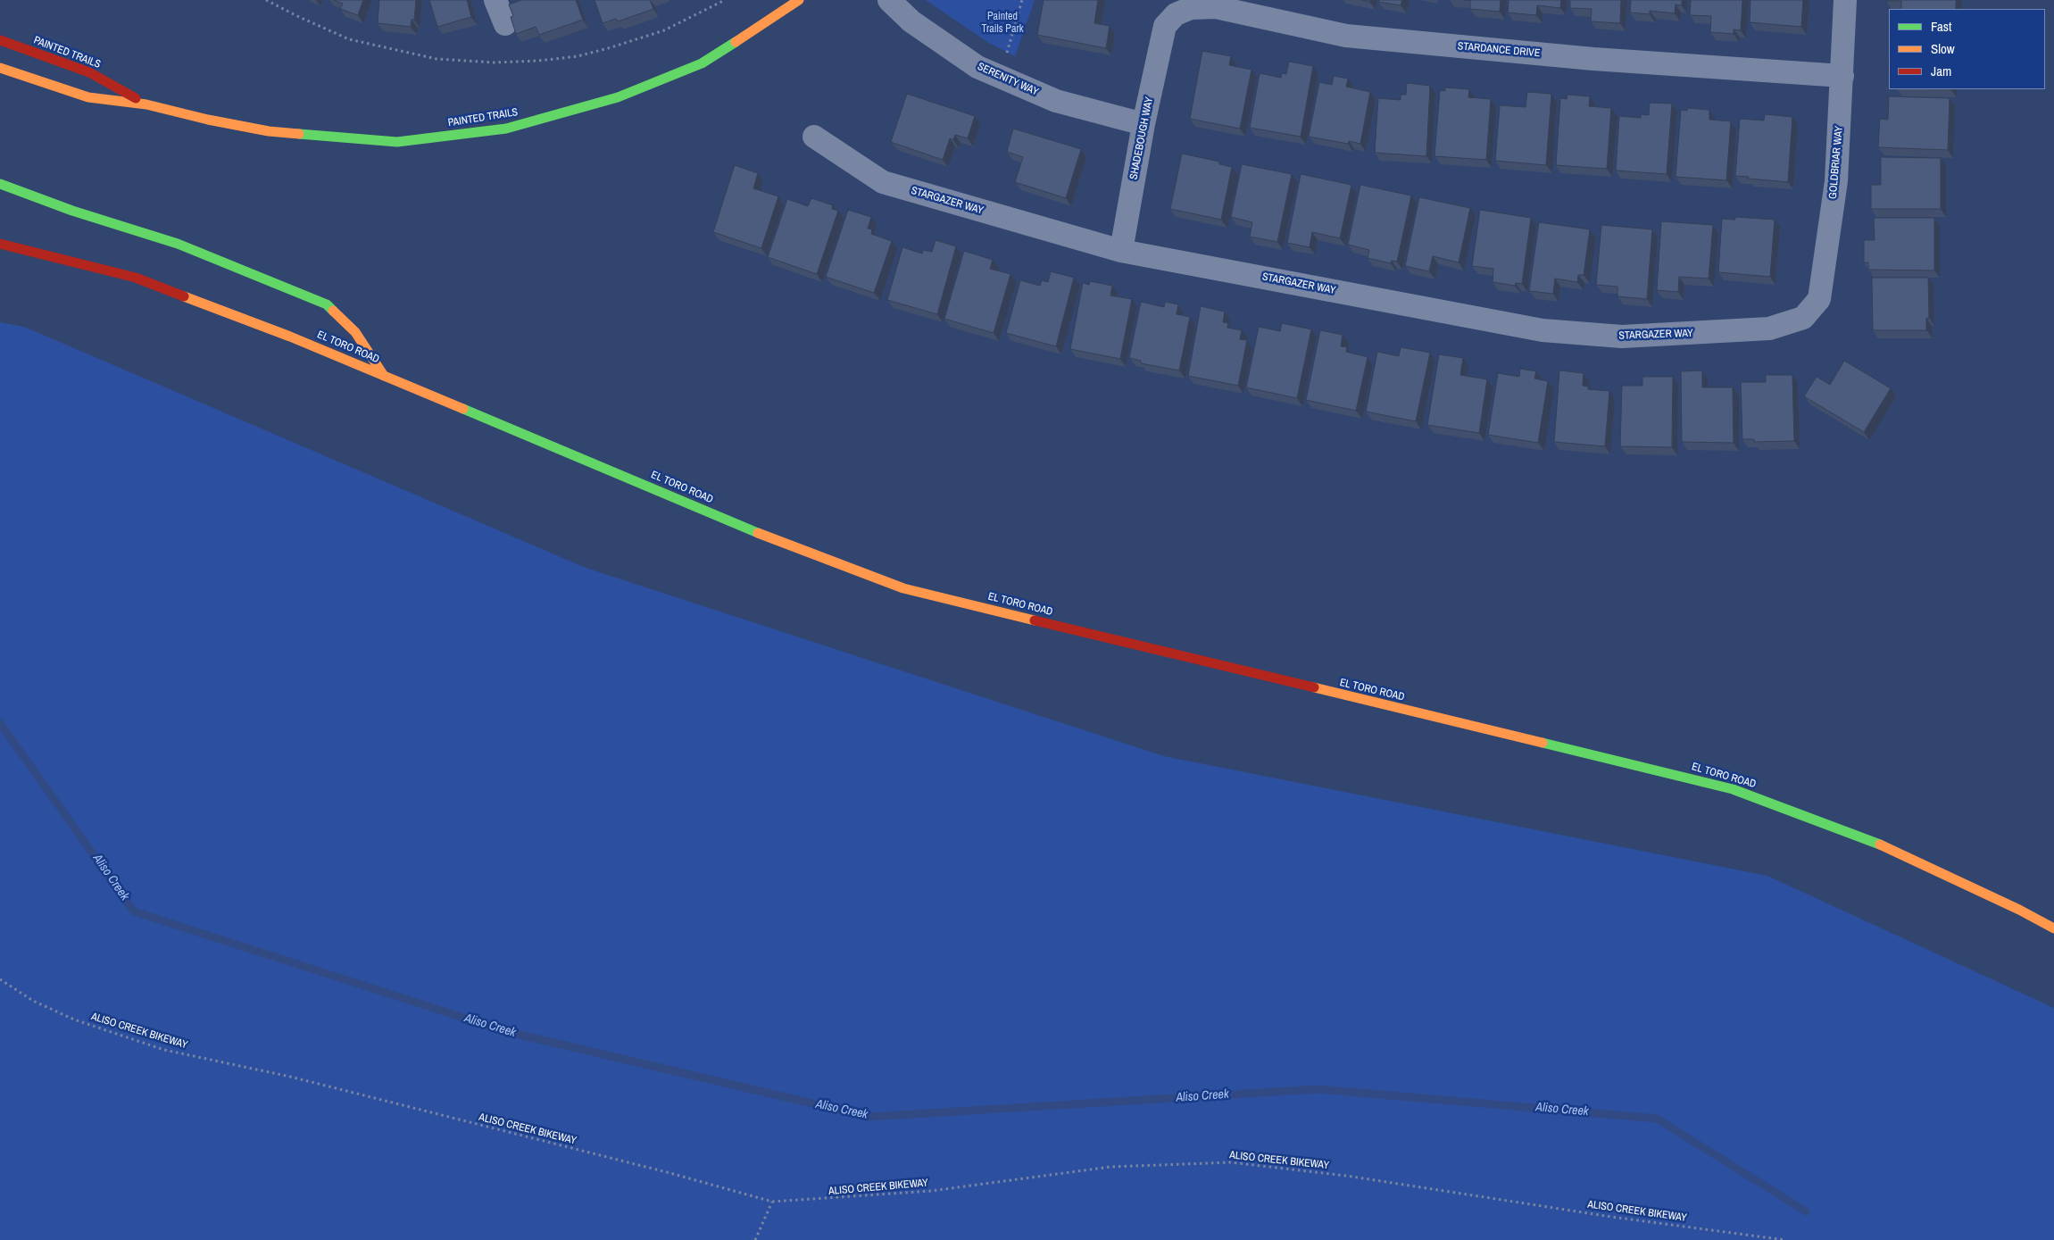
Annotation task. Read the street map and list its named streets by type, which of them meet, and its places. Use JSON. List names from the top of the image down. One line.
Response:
{"streets":{"main road":["PAINTED TRAILS","EL TORO ROAD"],"street":["STARDANCE DRIVE","SERENITY WAY","SHADEBOUGH WAY","GOLDBRIAR WAY","STARGAZER WAY"],"path":["ALISO CREEK BIKEWAY"]},"crossings":[["STARDANCE DRIVE","SHADEBOUGH WAY"],["STARDANCE DRIVE","GOLDBRIAR WAY"],["SERENITY WAY","SHADEBOUGH WAY"],["SHADEBOUGH WAY","STARGAZER WAY"],["GOLDBRIAR WAY","STARGAZER WAY"]],"water":["Aliso Creek"],"parks":["Painted Trails Park"],"legend":["Fast","Slow","Jam"]}
